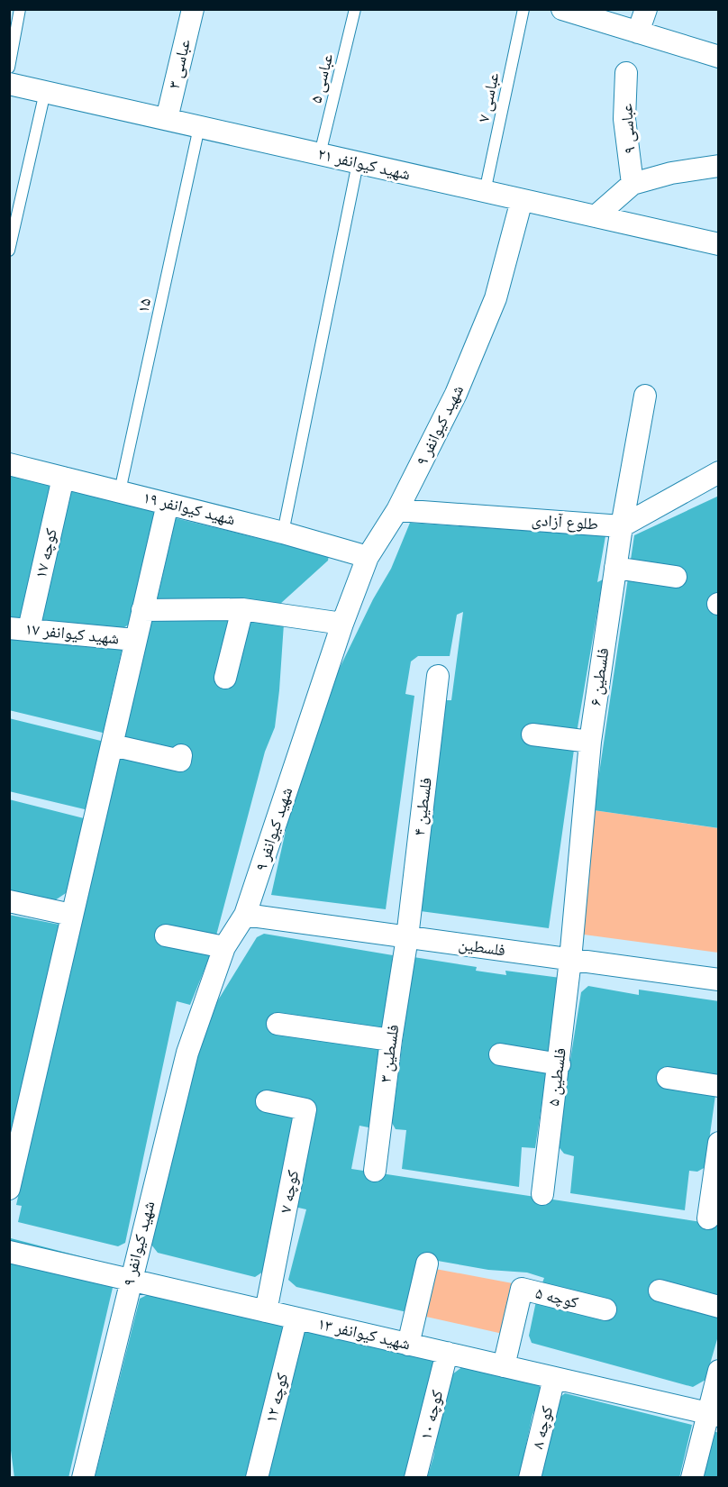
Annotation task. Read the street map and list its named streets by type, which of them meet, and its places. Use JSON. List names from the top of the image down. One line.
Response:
{"streets":{"street":["عباسی ۳","عباسی ۹","شهید کیوانفر ۲۱","شهید کیوانفر ۹","شهید کیوانفر ۱۹","طلوع آزادی","کوچه ۱۷","شهید کیوانفر ۱۷","فلسطین ۶","فلسطین ۴","فلسطین","فلسطین ۳","فلسطین ۵","کوچه ۷","کوچه ۵","شهید کیوانفر ۱۳","کوچه ۱۲","کوچه ۱۰","کوچه ۸"],"lane":["عباسی ۵","عباسی ۷","۱۵"]},"crossings":[["عباسی ۳","شهید کیوانفر ۲۱"],["عباسی ۵","شهید کیوانفر ۲۱"],["عباسی ۷","شهید کیوانفر ۲۱"],["شهید کیوانفر ۲۱","۱۵"],["شهید کیوانفر ۲۱","شهید کیوانفر ۹"],["۱۵","شهید کیوانفر ۱۹"],["شهید کیوانفر ۹","شهید کیوانفر ۱۹"],["شهید کیوانفر ۹","طلوع آزادی"],["شهید کیوانفر ۹","فلسطین"],["شهید کیوانفر ۹","شهید کیوانفر ۱۳"],["شهید کیوانفر ۱۹","کوچه ۱۷"],["طلوع آزادی","فلسطین ۶"],["کوچه ۱۷","شهید کیوانفر ۱۷"],["فلسطین ۶","فلسطین"],["فلسطین ۶","فلسطین ۵"],["فلسطین ۴","فلسطین"],["فلسطین ۴","فلسطین ۳"],["فلسطین","فلسطین ۳"],["فلسطین","فلسطین ۵"],["کوچه ۷","شهید کیوانفر ۱۳"],["کوچه ۵","شهید کیوانفر ۱۳"],["شهید کیوانفر ۱۳","کوچه ۱۲"],["شهید کیوانفر ۱۳","کوچه ۱۰"],["شهید کیوانفر ۱۳","کوچه ۸"]]}
